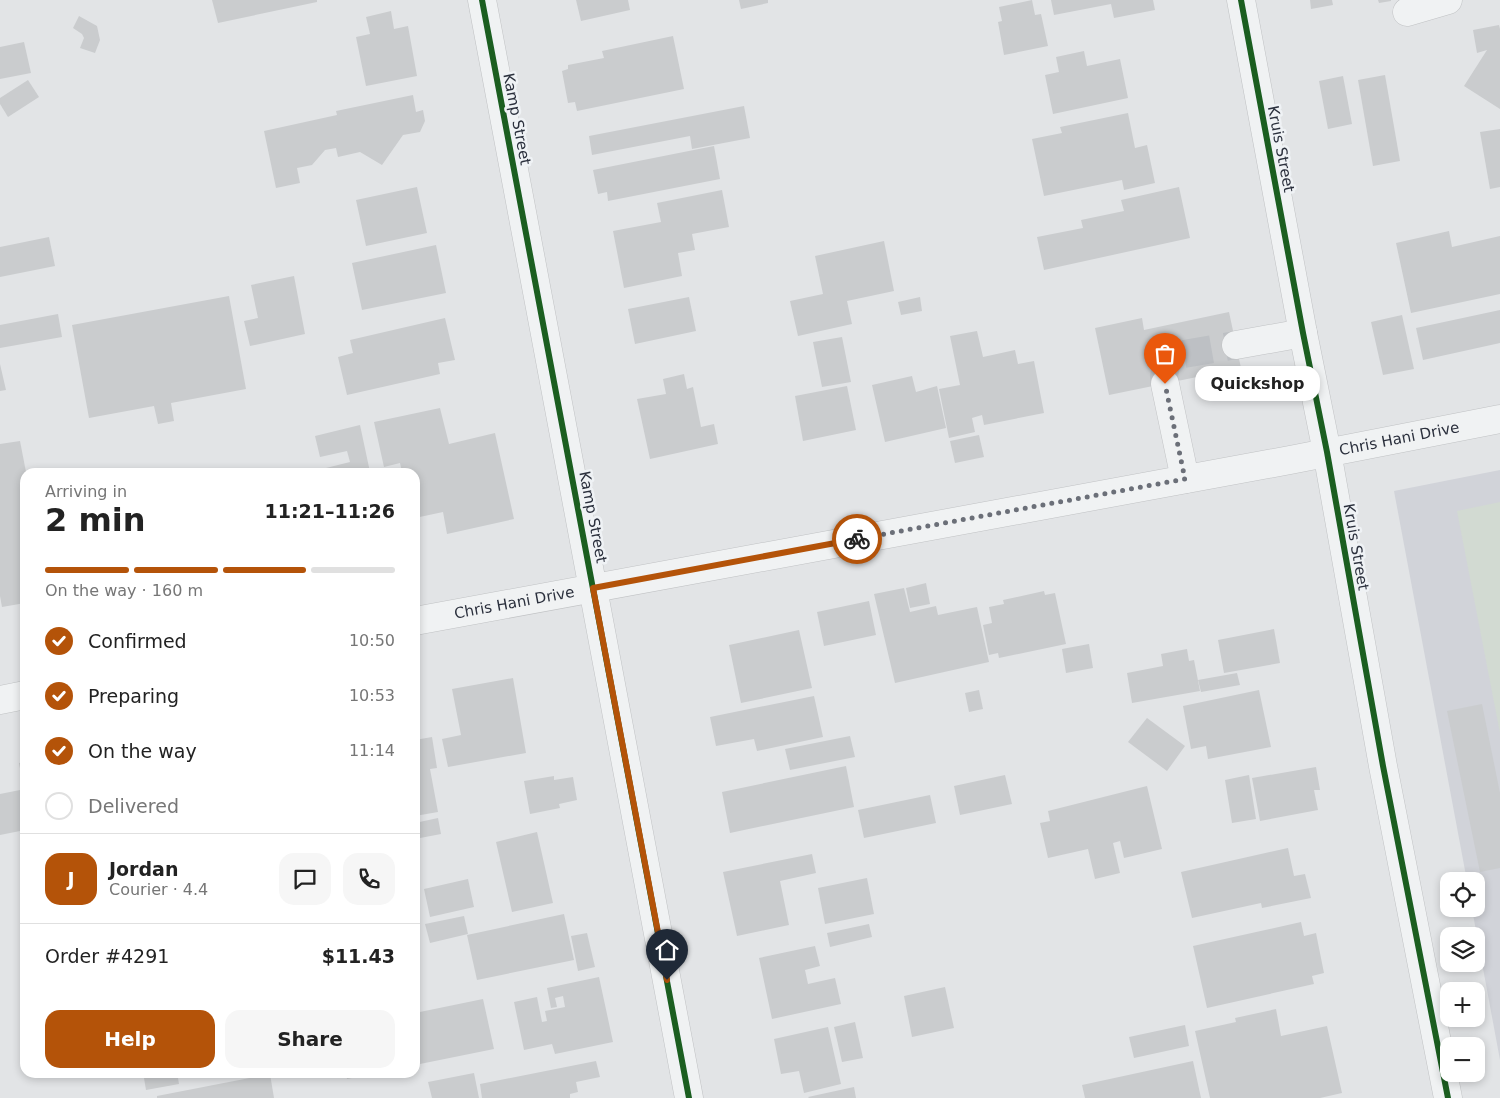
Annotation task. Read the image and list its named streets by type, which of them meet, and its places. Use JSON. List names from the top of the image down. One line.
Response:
{"streets":{"street":["Kamp Street","Kruis Street","Chris Hani Drive"]},"crossings":[["Kamp Street","Chris Hani Drive"],["Kruis Street","Chris Hani Drive"]],"places":["Quickshop"],"page":{"bubble":"Quickshop","heading":["2 min","Arriving in","11:21–11:26"],"panel":["Jordan","Courier · 4.4","Order #4291","$11.43"],"bar":"On the way · 160 m","list":[["Confirmed","10:50"],["Preparing","10:53"],["On the way","11:14"],"Delivered"],"round":"J","map_buttons":["+","−"],"buttons":["Help","Share"]}}
